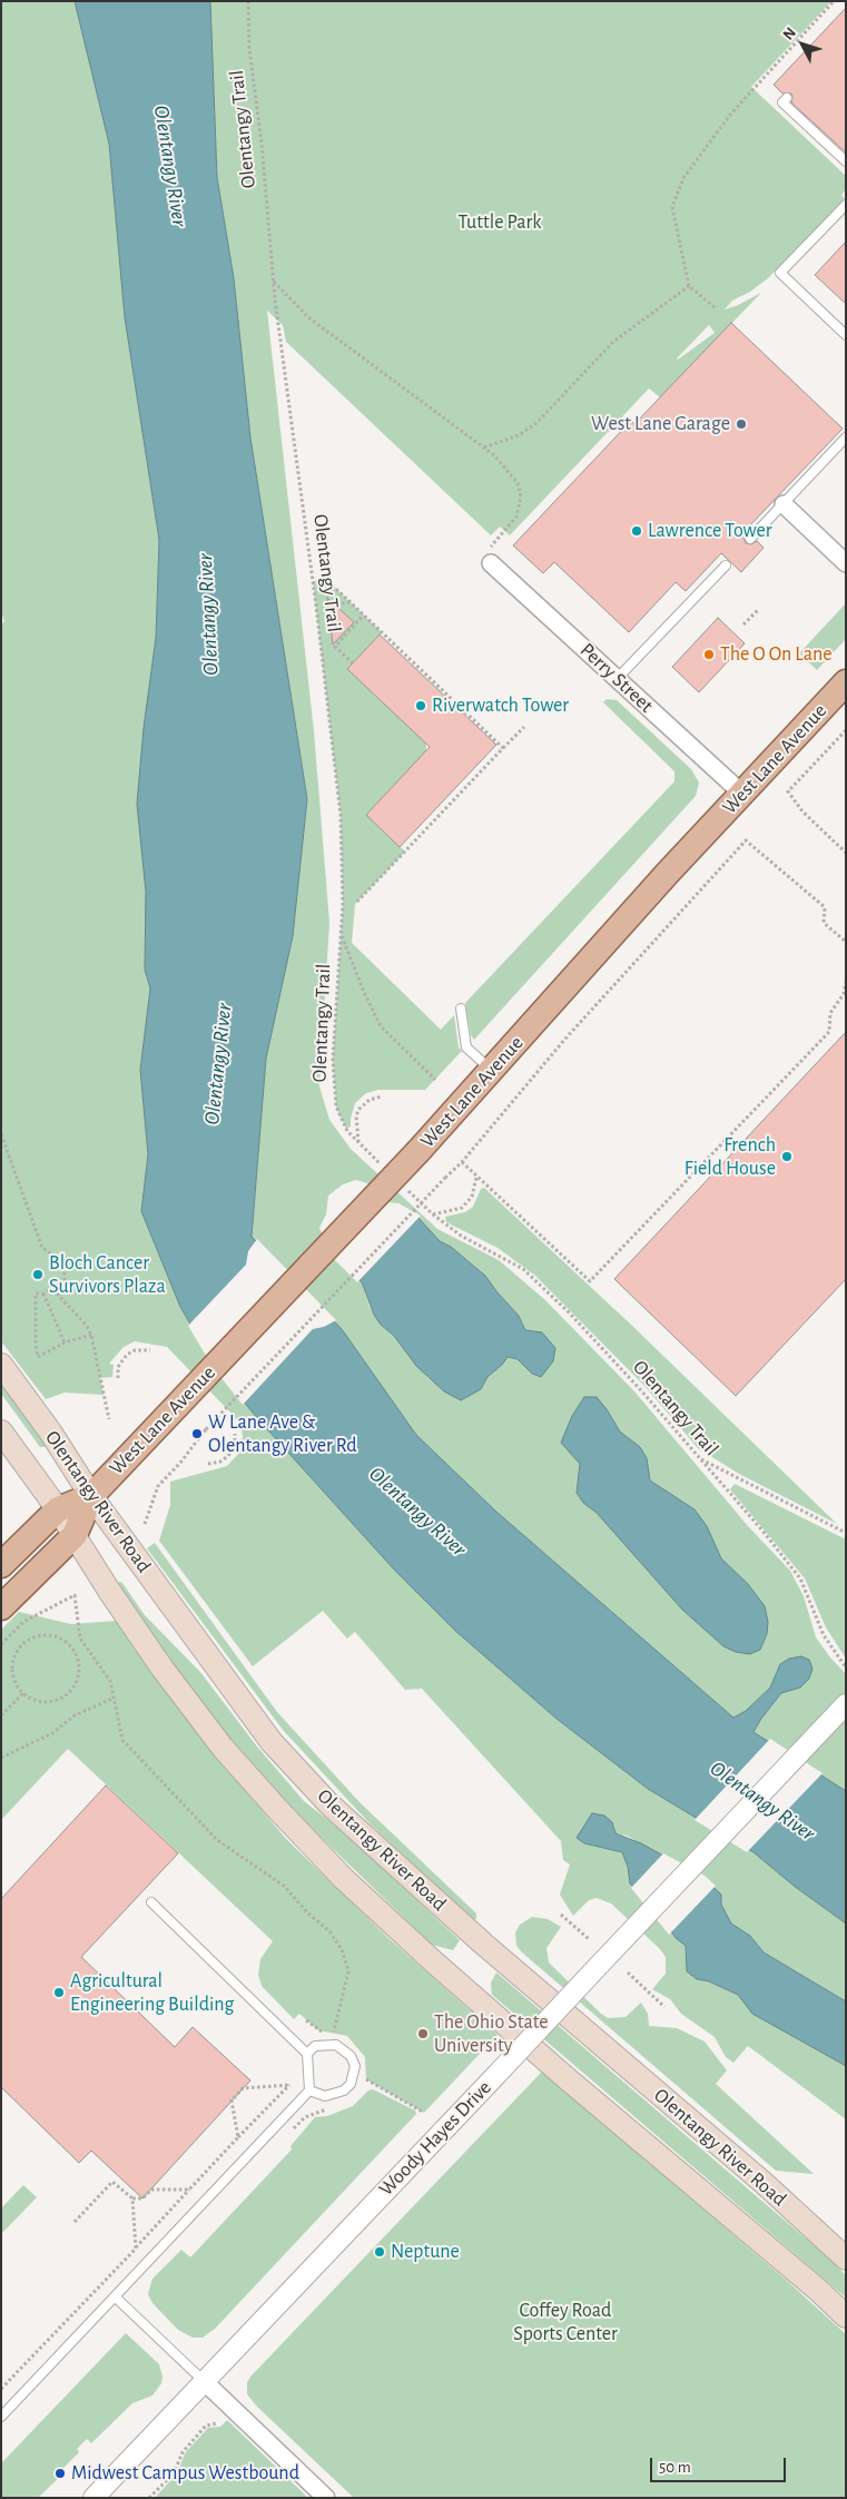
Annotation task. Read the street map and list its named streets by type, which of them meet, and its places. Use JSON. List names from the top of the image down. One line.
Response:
{"streets":{"main road":["West Lane Avenue","Olentangy River Road"],"street":["Perry Street","Woody Hayes Drive"],"path":["Olentangy Trail"]},"crossings":[["Perry Street","West Lane Avenue"],["West Lane Avenue","Olentangy River Road"]],"water":["Olentangy River"],"parks":["Tuttle Park","Coffey Road Sports Center"],"places":["West Lane Garage","Lawrence Tower","The O On Lane","Riverwatch Tower","French Field House","Bloch Cancer Survivors Plaza","W Lane Ave & Olentangy River Rd","Agricultural Engineering Building","The Ohio State University","Neptune","Midwest Campus Westbound"],"scale_bar":"50 m","north":"top left"}
